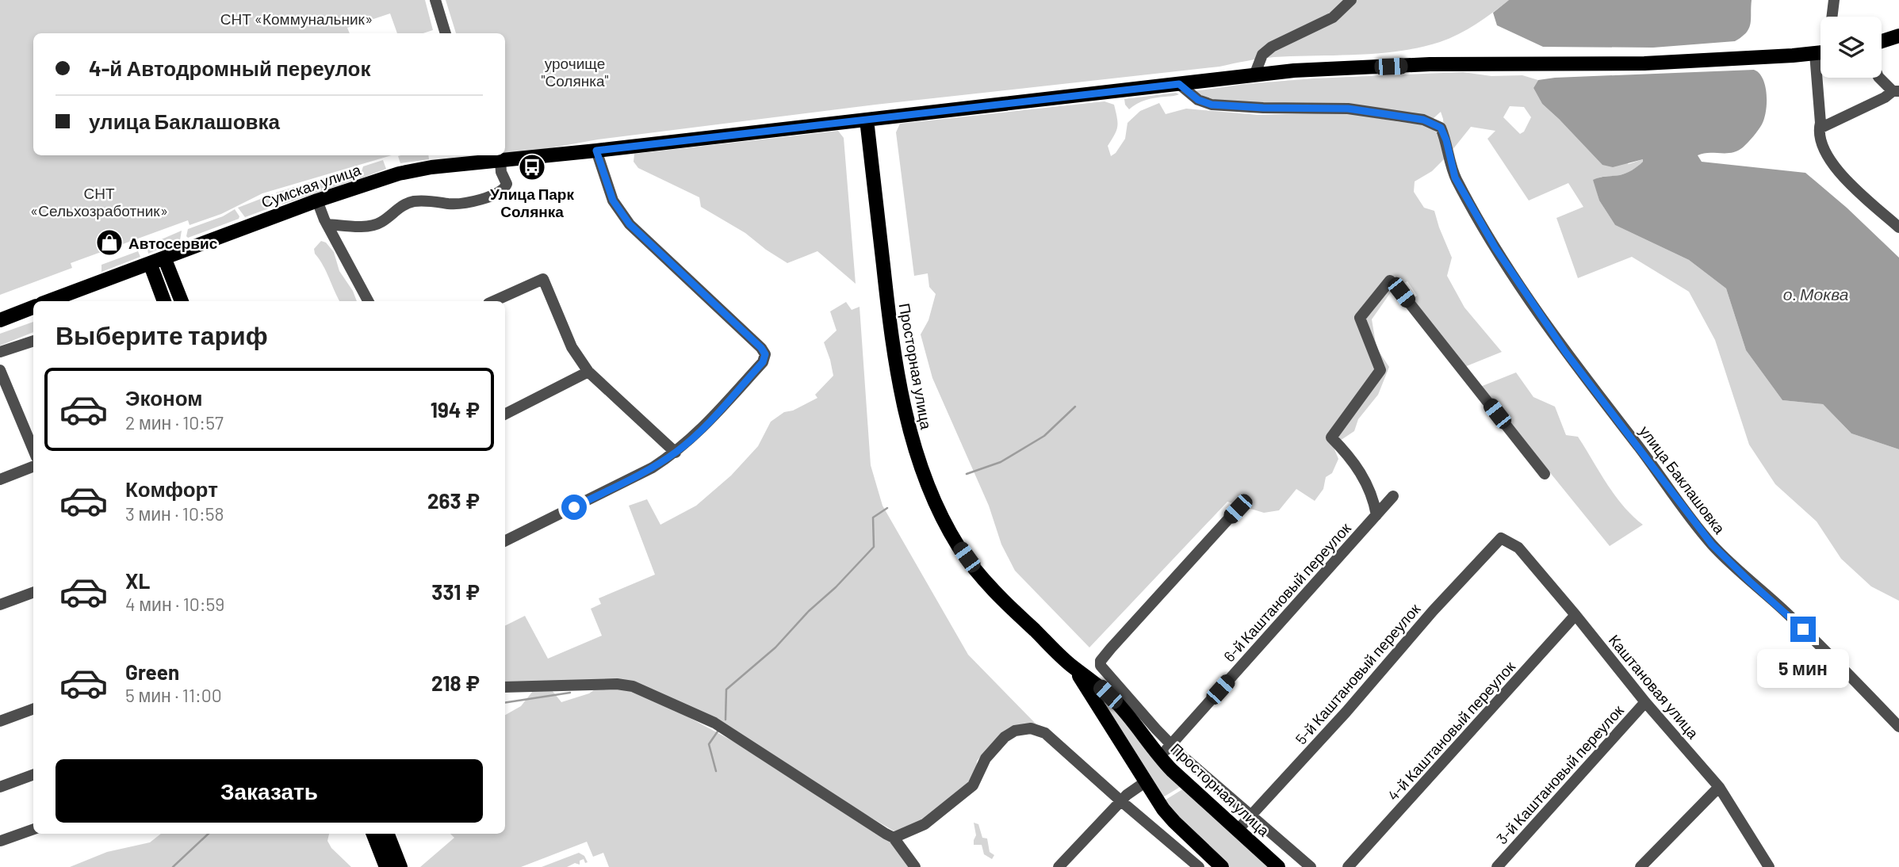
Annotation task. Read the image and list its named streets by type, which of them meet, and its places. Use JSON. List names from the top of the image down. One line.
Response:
{"streets":{"main road":["Сумская улица","Просторная улица"],"street":["улица Баклашовка","6-й Каштановый переулок","5-й Каштановый переулок","Каштановая улица","4-й Каштановый переулок","3-й Каштановый переулок"]},"crossings":[["Сумская улица","Просторная улица"],["Сумская улица","улица Баклашовка"],["Просторная улица","6-й Каштановый переулок"],["Просторная улица","5-й Каштановый переулок"],["5-й Каштановый переулок","Каштановая улица"],["Каштановая улица","4-й Каштановый переулок"],["Каштановая улица","3-й Каштановый переулок"]],"water":["о. Моква"],"parks":["СНТ «Коммунальник»","урочище \"Солянка\"","СНТ «Сельхозработник»"],"places":{"bus stop":["Улица Парк Солянка"],"shop":["Автосервис"]},"page":{"banner":["4-й Автодромный переулок","улица Баклашовка"],"heading":"Выберите тариф","list":[{"name":"Эконом","note":"2 мин · 10:57","value":"194 ₽"},{"name":"Комфорт","note":"3 мин · 10:58","value":"263 ₽"},{"name":"XL","note":"4 мин · 10:59","value":"331 ₽"},{"name":"Green","note":"5 мин · 11:00","value":"218 ₽"}],"bubble":"5 мин","buttons":"Заказать"}}
